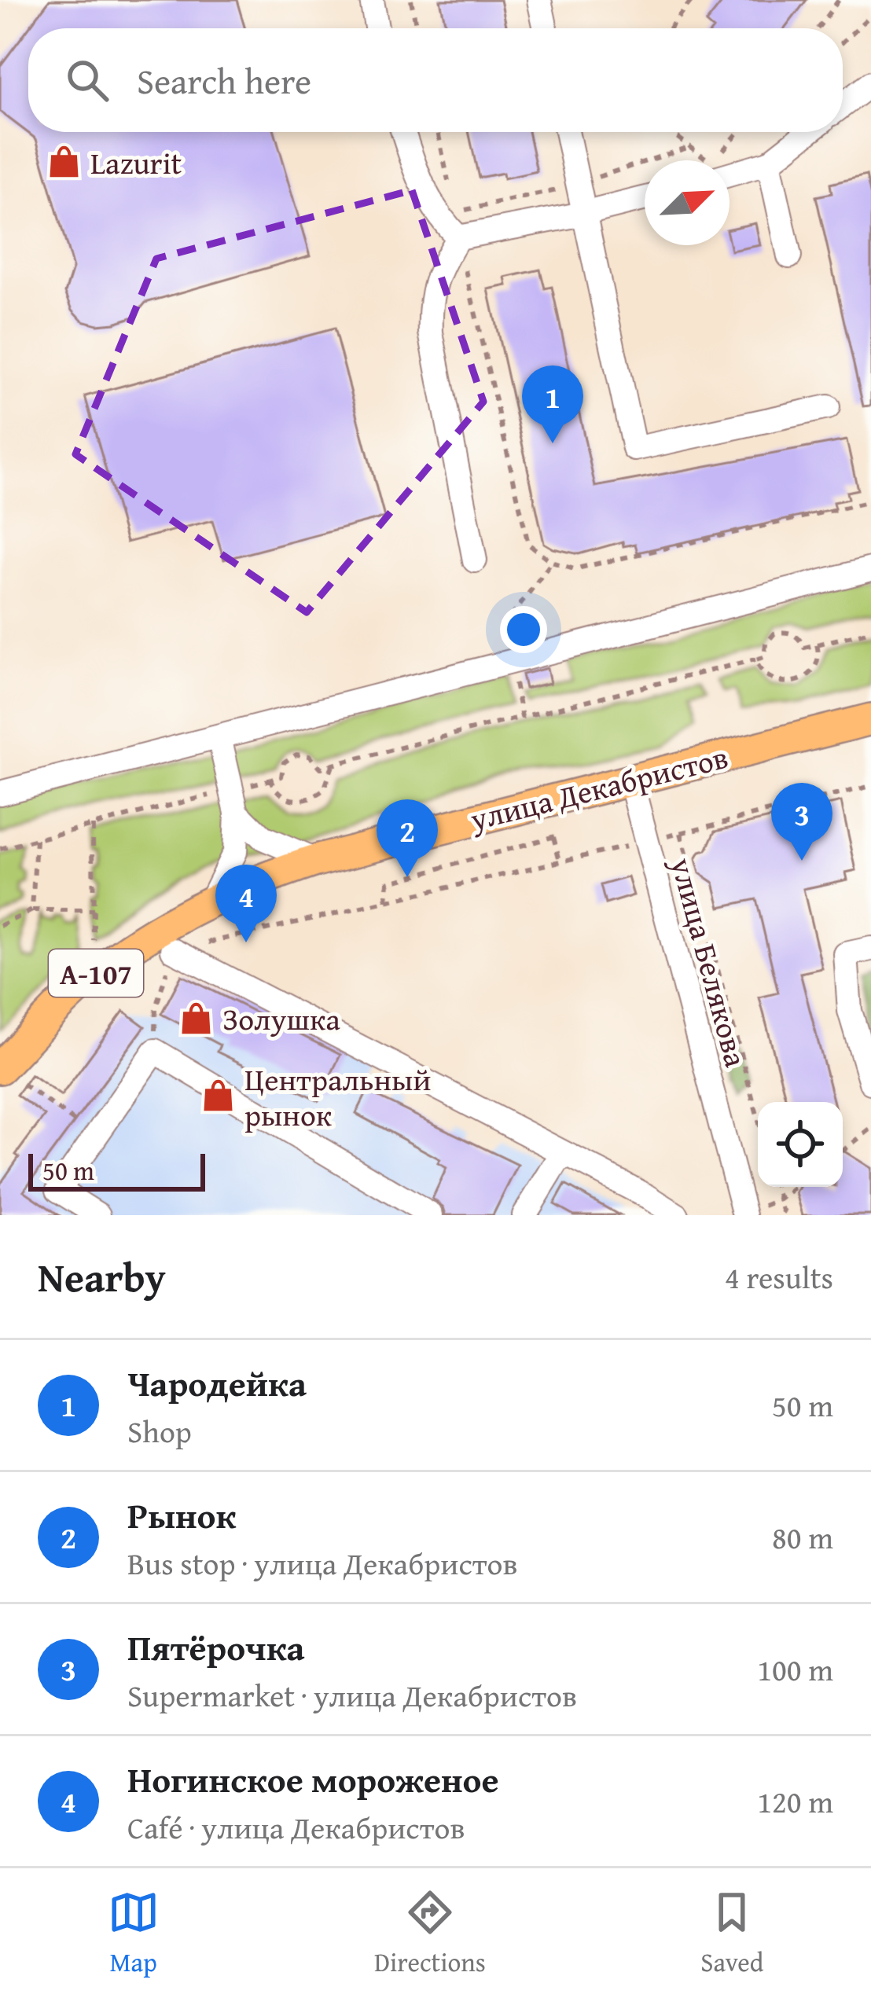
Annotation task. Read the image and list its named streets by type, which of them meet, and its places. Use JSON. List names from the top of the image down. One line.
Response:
{"streets":{"main road":["улица Декабристов","А-107"],"street":["улица Белякова"]},"crossings":[["улица Декабристов","улица Белякова"]],"places":{"shop":["Lazurit","Золушка","Центральный рынок"]},"scale_bar":"50 m","north":"top right","page":{"search":"Search here","pins":["1","3","2","4"],"scale":"50 m","heading":["Nearby","4 results"],"list":[{"mark":"1","name":"Чародейка","note":"Shop","value":"50 m"},{"mark":"2","name":"Рынок","note":"Bus stop · улица Декабристов","value":"80 m"},{"mark":"3","name":"Пятёрочка","note":"Supermarket · улица Декабристов","value":"100 m"},{"mark":"4","name":"Ногинское мороженое","note":"Café · улица Декабристов","value":"120 m"}],"nav":["Map","Directions","Saved"]}}
